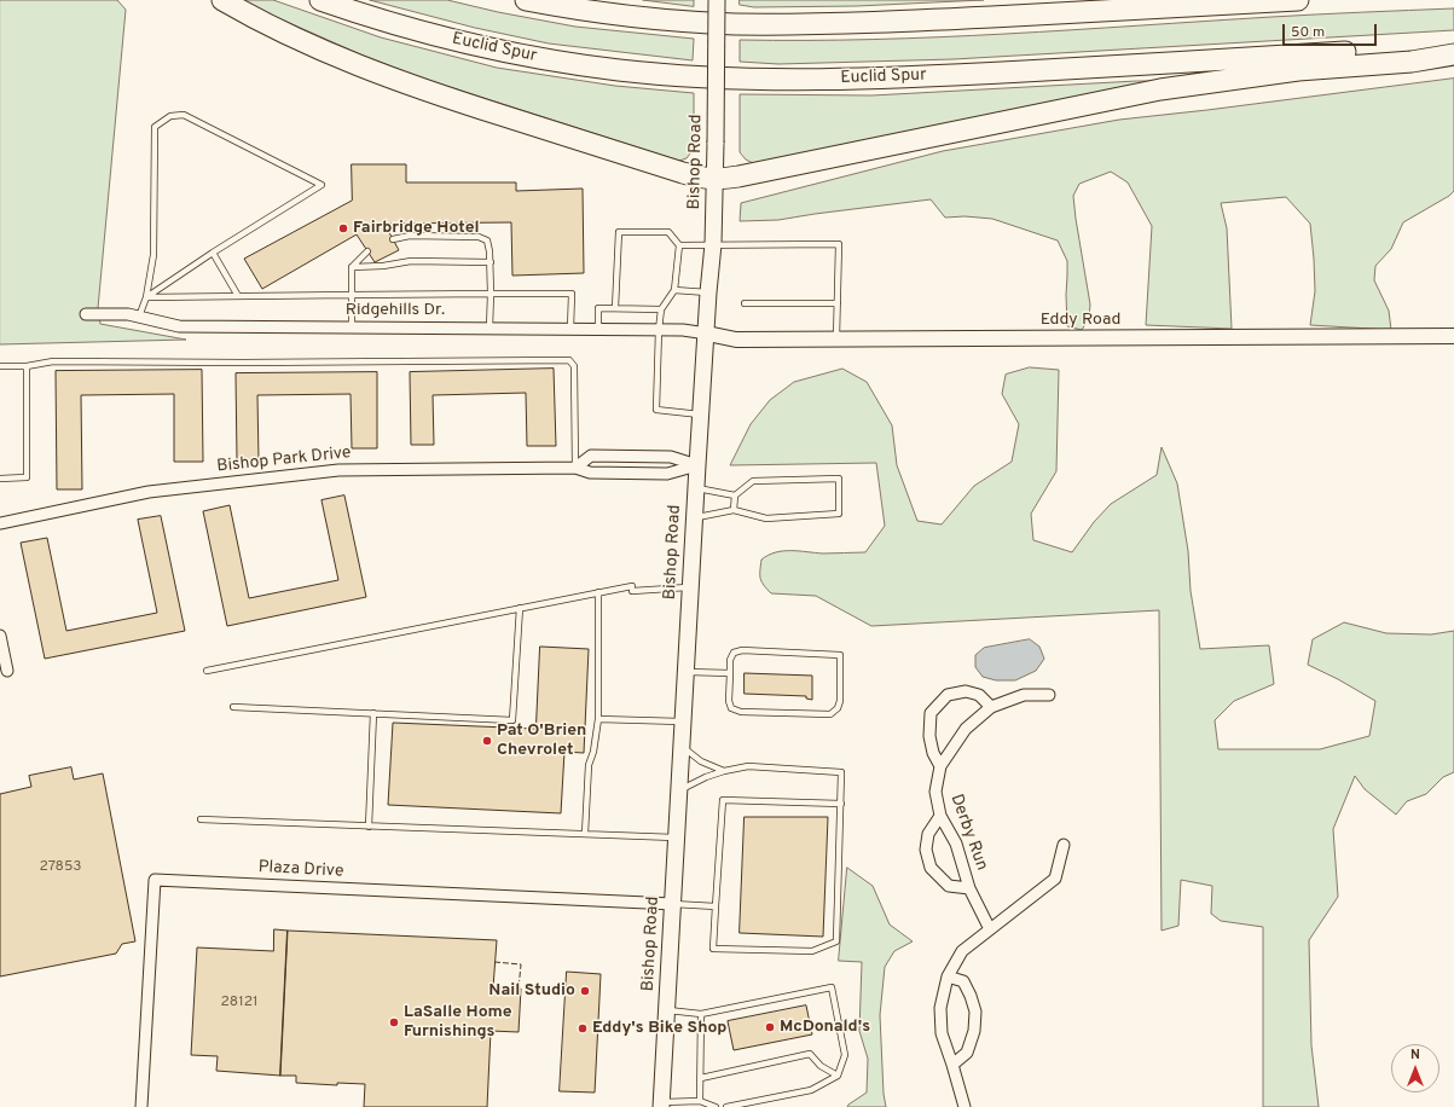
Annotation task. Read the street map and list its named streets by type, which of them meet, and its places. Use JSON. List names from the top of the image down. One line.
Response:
{"streets":{"highway":["Euclid Spur"],"main road":["Bishop Road"],"street":["Ridgehills Dr.","Eddy Road","Bishop Park Drive","Derby Run","Plaza Drive"]},"crossings":[["Bishop Road","Ridgehills Dr."],["Bishop Road","Eddy Road"],["Bishop Road","Bishop Park Drive"],["Bishop Road","Plaza Drive"],["Ridgehills Dr.","Eddy Road"]],"places":["Fairbridge Hotel","Pat O'Brien Chevrolet","Nail Studio","LaSalle Home Furnishings","McDonald's","Eddy's Bike Shop"],"house_numbers":["27853","28121"],"scale_bar":"50 m","north":"top"}
